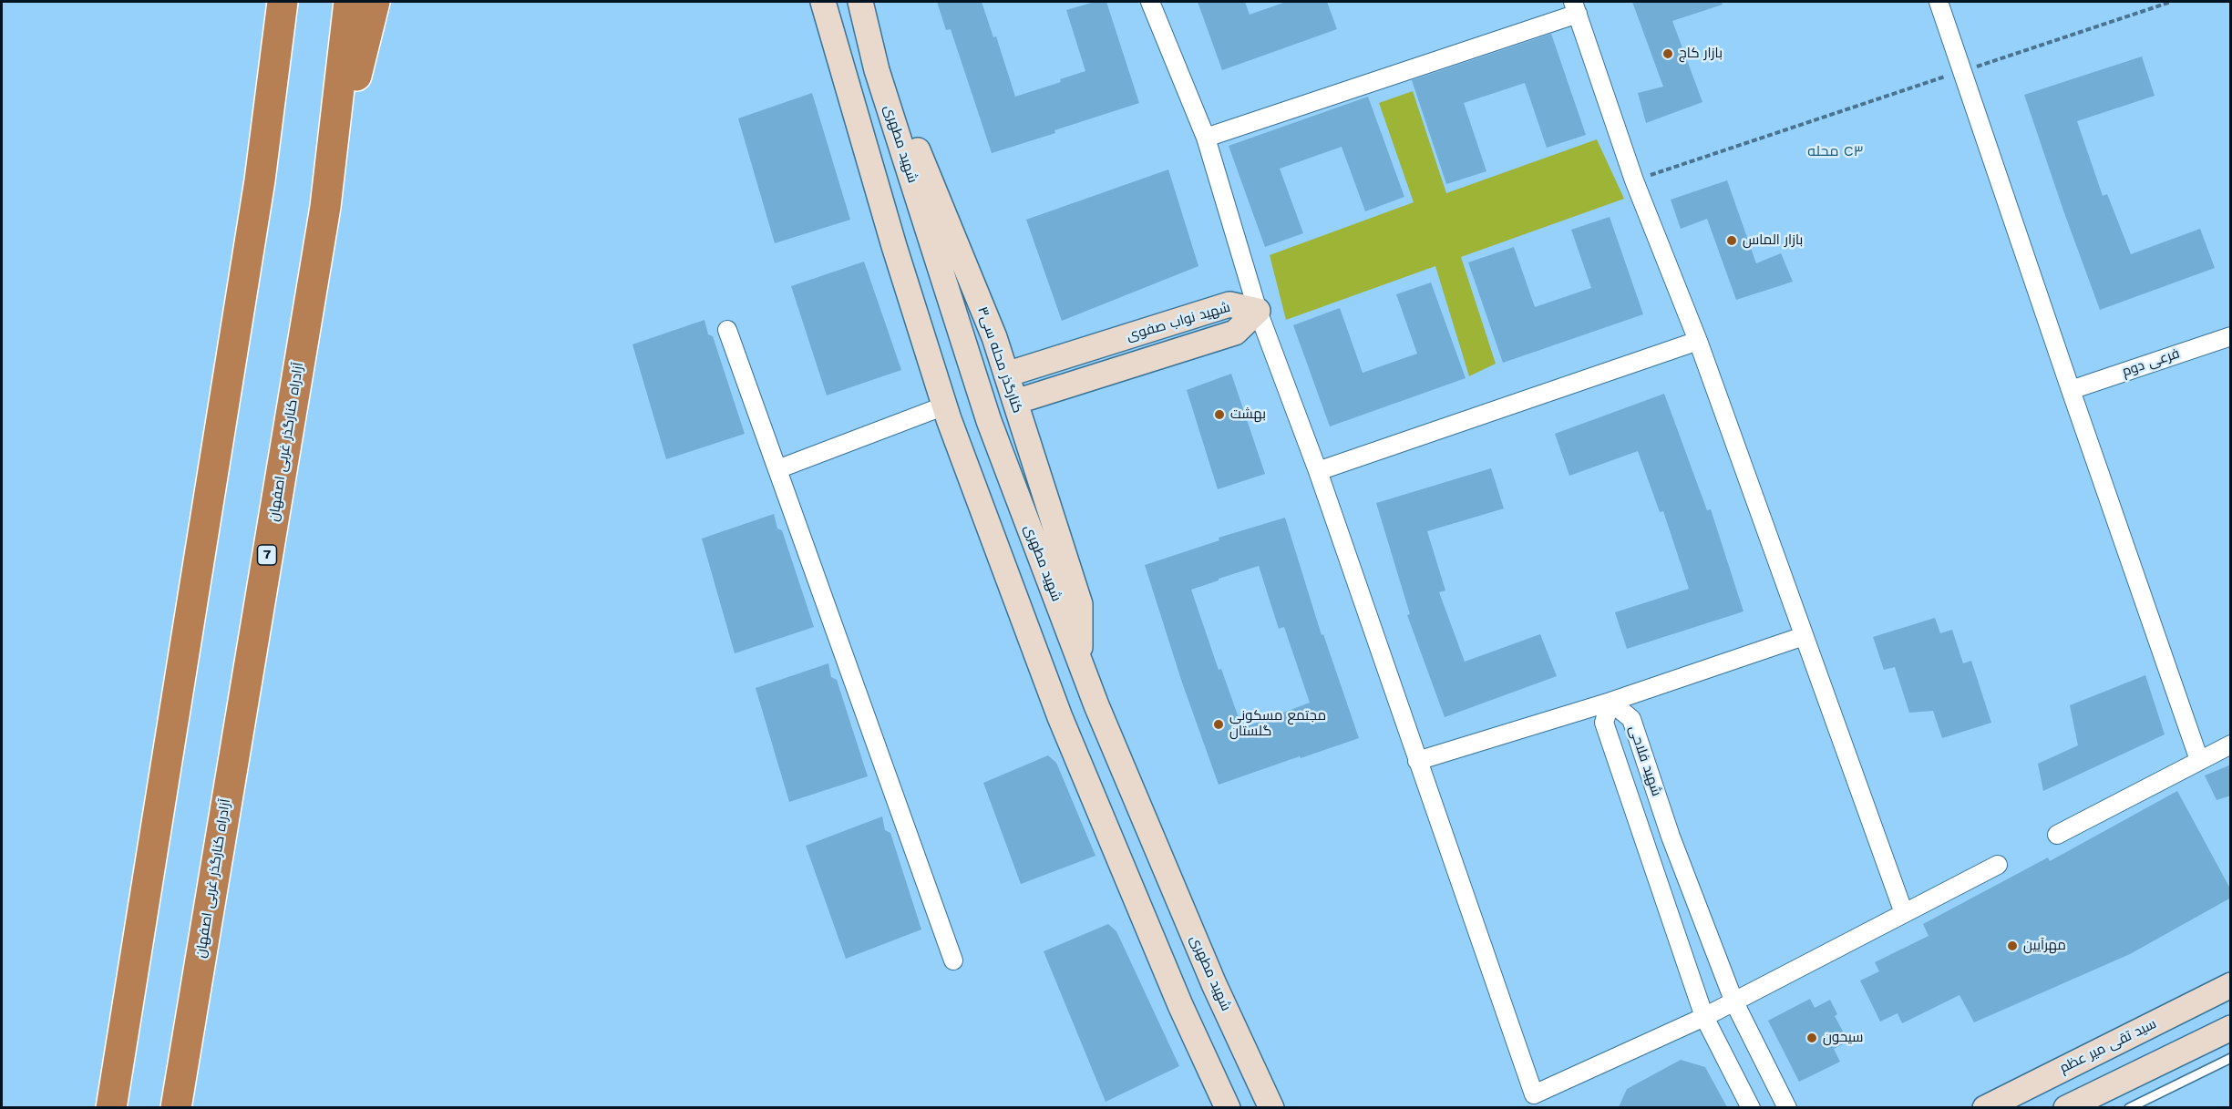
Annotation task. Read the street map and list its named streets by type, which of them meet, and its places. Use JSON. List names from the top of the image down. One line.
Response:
{"streets":{"highway":["آزادراه کنارگذر غربی اصفهان","7"],"main road":["شهید مطهری","شهید نواب صفوی","کنارگذر محله سی۳","سید تقی میر عظم"],"street":["فرعی دوم","شهید فلاحی"]},"crossings":[["شهید مطهری","کنارگذر محله سی۳"],["شهید نواب صفوی","کنارگذر محله سی۳"]],"districts":["محله C۳"],"places":["بازار کاج","بازار الماس","بهشت","مجتمع مسکونی گلستان","مهرآیین","سیحون"]}
